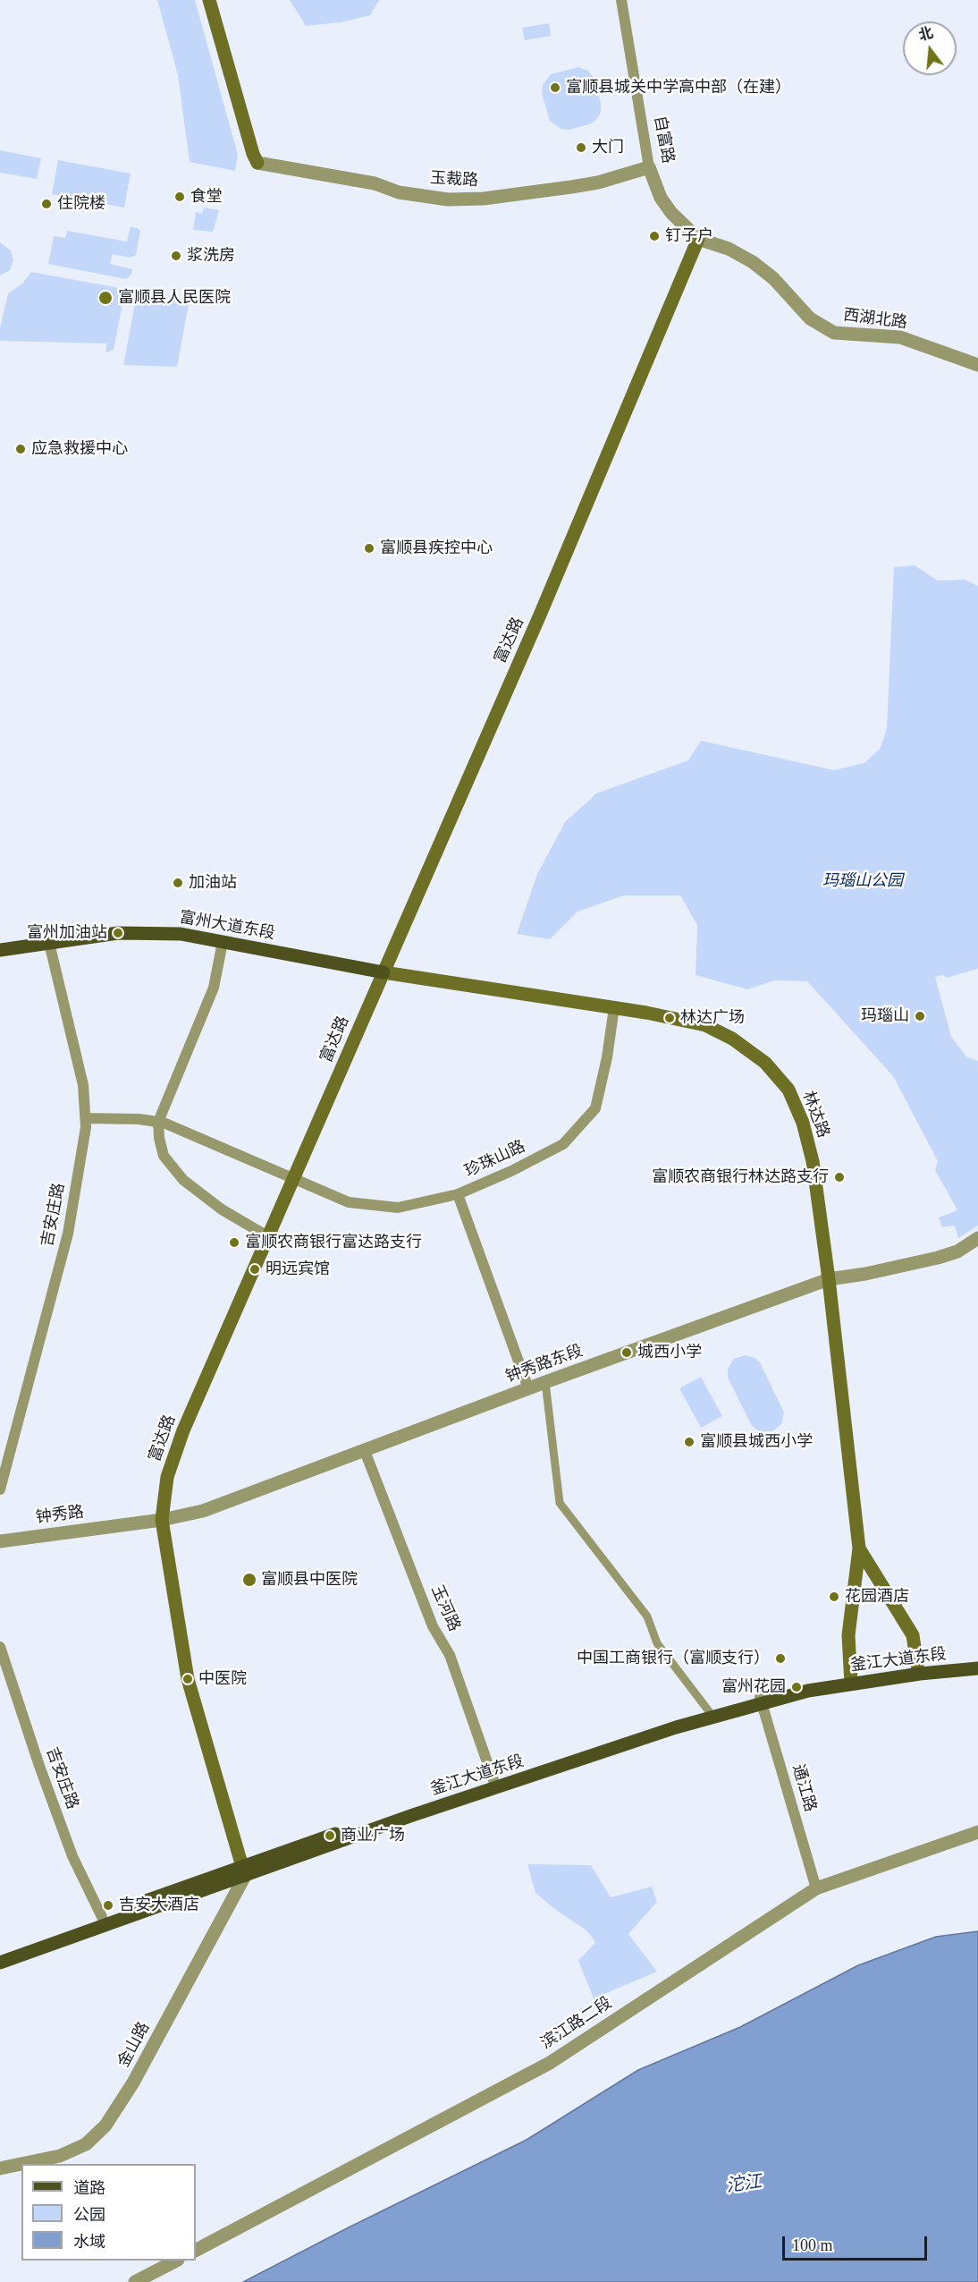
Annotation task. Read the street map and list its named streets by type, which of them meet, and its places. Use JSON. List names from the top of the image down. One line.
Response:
{"streets":{"main road":["富达路","富州大道东段","林达路","釜江大道东段"],"street":["自富路","玉裁路","西湖北路","珍珠山路","吉安庄路","钟秀路东段","钟秀路","玉河路","通江路","滨江路二段","金山路"]},"crossings":[["自富路","玉裁路"],["自富路","西湖北路"],["自富路","富达路"],["西湖北路","富达路"],["富达路","富州大道东段"],["富达路","林达路"],["富达路","珍珠山路"],["富达路","钟秀路东段"],["富达路","釜江大道东段"],["富达路","金山路"],["富州大道东段","林达路"],["富州大道东段","吉安庄路"],["林达路","珍珠山路"],["林达路","钟秀路东段"],["珍珠山路","吉安庄路"],["吉安庄路","釜江大道东段"],["钟秀路东段","钟秀路"],["钟秀路东段","玉河路"],["玉河路","釜江大道东段"],["釜江大道东段","通江路"],["釜江大道东段","金山路"],["通江路","滨江路二段"]],"water":["沱江"],"parks":["玛瑙山公园"],"places":["富顺县城关中学高中部（在建）","大门","食堂","住院楼","钉子户","浆洗房","富顺县人民医院","应急救援中心","富顺县疾控中心","加油站","富州加油站","玛瑙山","林达广场","富顺农商银行林达路支行","富顺农商银行富达路支行","明远宾馆","城西小学","富顺县城西小学","富顺县中医院","花园酒店","中国工商银行（富顺支行）","中医院","富州花园","商业广场","吉安大酒店"],"legend":["道路","公园","水域"],"scale_bar":"100 m","north":"top"}
